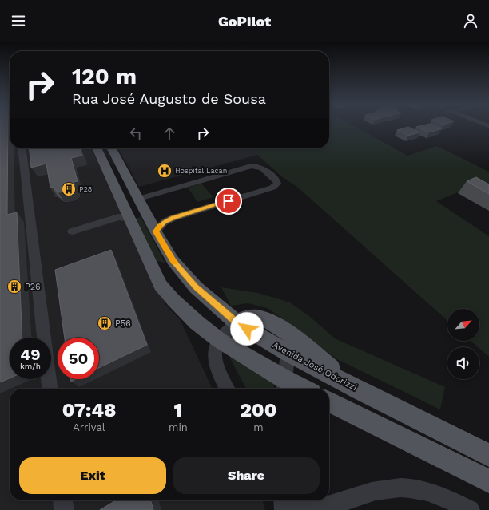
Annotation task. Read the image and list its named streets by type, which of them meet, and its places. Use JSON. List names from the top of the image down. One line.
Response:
{"streets":{"main road":["Avenida José Odorizzi"]},"places":{"hospital":["Hospital Lacan"],"building":["P28","P26","P56"]},"north":"top right","page":{"header":"GoPilot","turn":["120 m","Rua José Augusto de Sousa"],"speed":"49 km/h","limit":"50","eta":["07:48","Arrival","1","min","200","m"],"buttons":["Exit","Share"]}}
